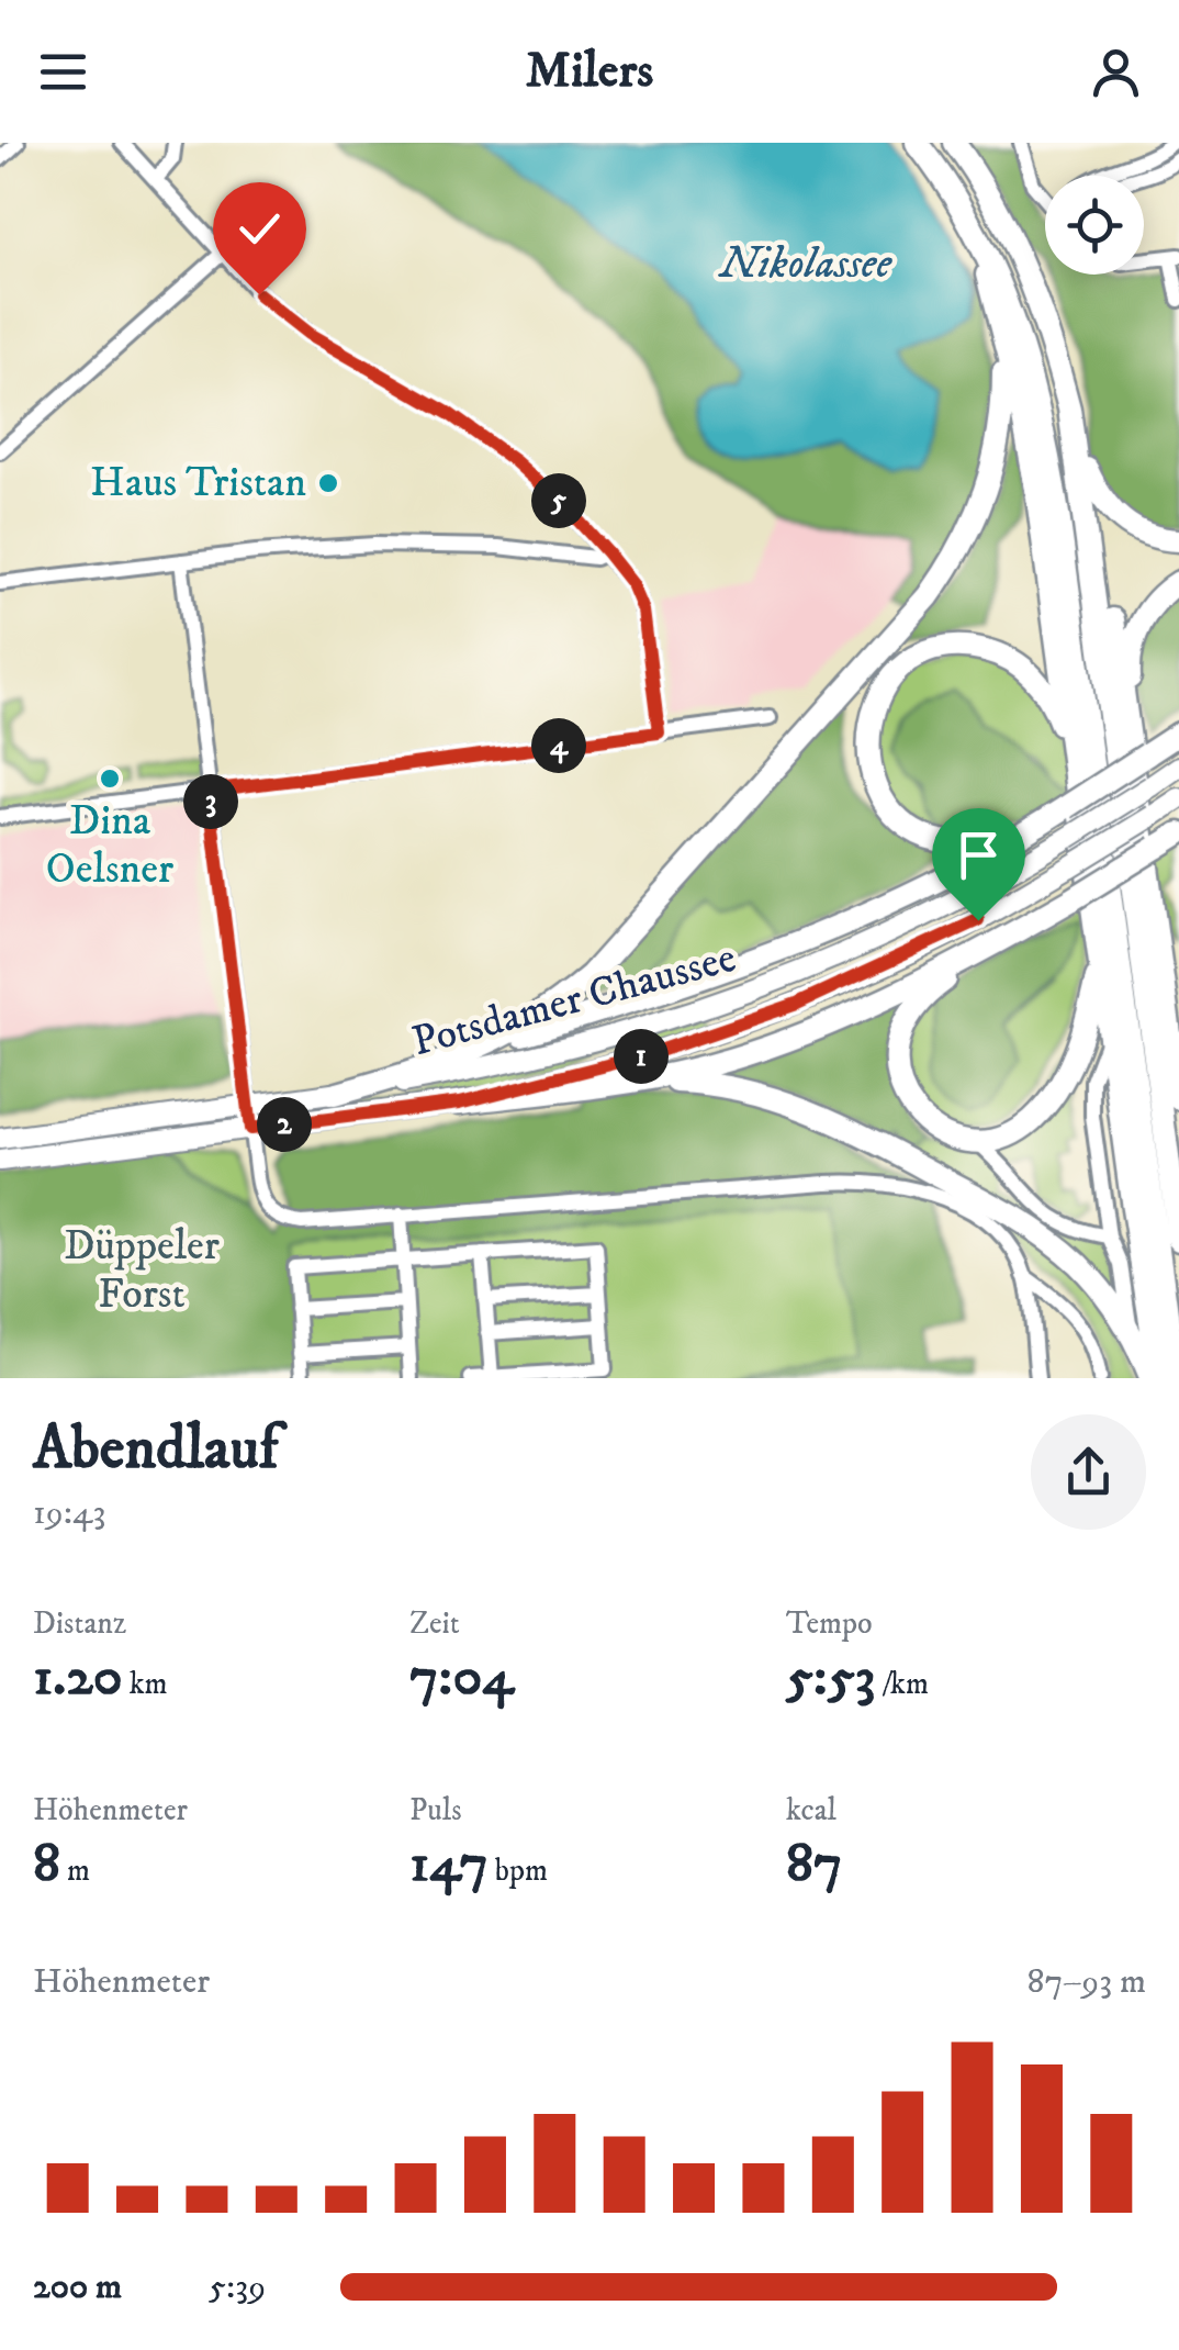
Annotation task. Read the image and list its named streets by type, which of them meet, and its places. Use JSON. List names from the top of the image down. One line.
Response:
{"streets":{"main road":["Potsdamer Chaussee"]},"water":["Nikolassee"],"parks":["Düppeler Forst"],"places":["Haus Tristan","Dina Oelsner"],"page":{"header":"Milers","pins":["5","4","3","1","2"],"heading":["Abendlauf","19:43"],"stats":[["Distanz","1.20 km"],["Zeit","7:04"],["Tempo","5:53 /km"],["Höhenmeter","8 m"],["Puls","147 bpm"],["kcal","87"]],"chart":["Höhenmeter","87–93 m"],"list":[{"name":"200 m","note":"5:39"}]}}
